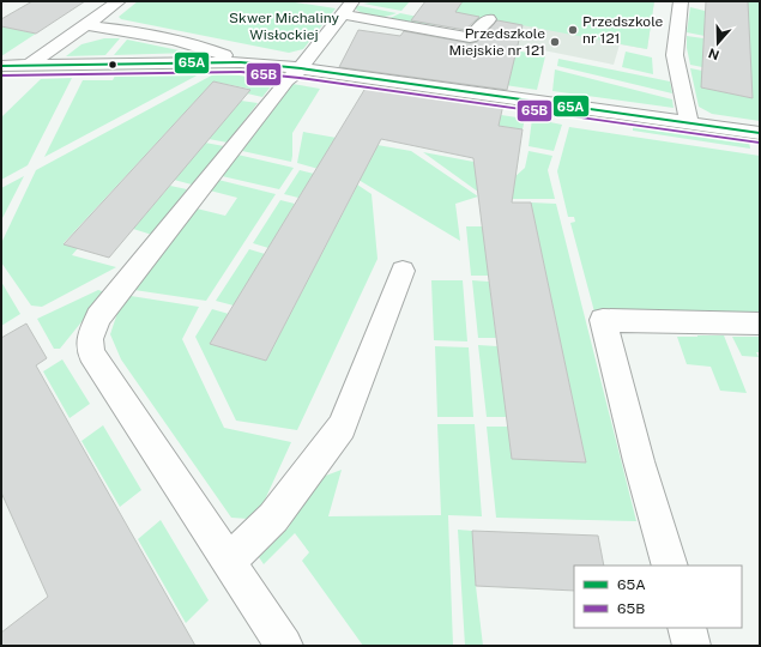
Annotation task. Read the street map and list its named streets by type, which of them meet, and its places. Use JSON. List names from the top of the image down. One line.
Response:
{"parks":["Skwer Michaliny Wisłockiej"],"places":["Przedszkole nr 121","Przedszkole Miejskie nr 121"],"lines":["transit line 65A","transit line 65B"],"legend":["65A","65B"],"north":"bottom"}
